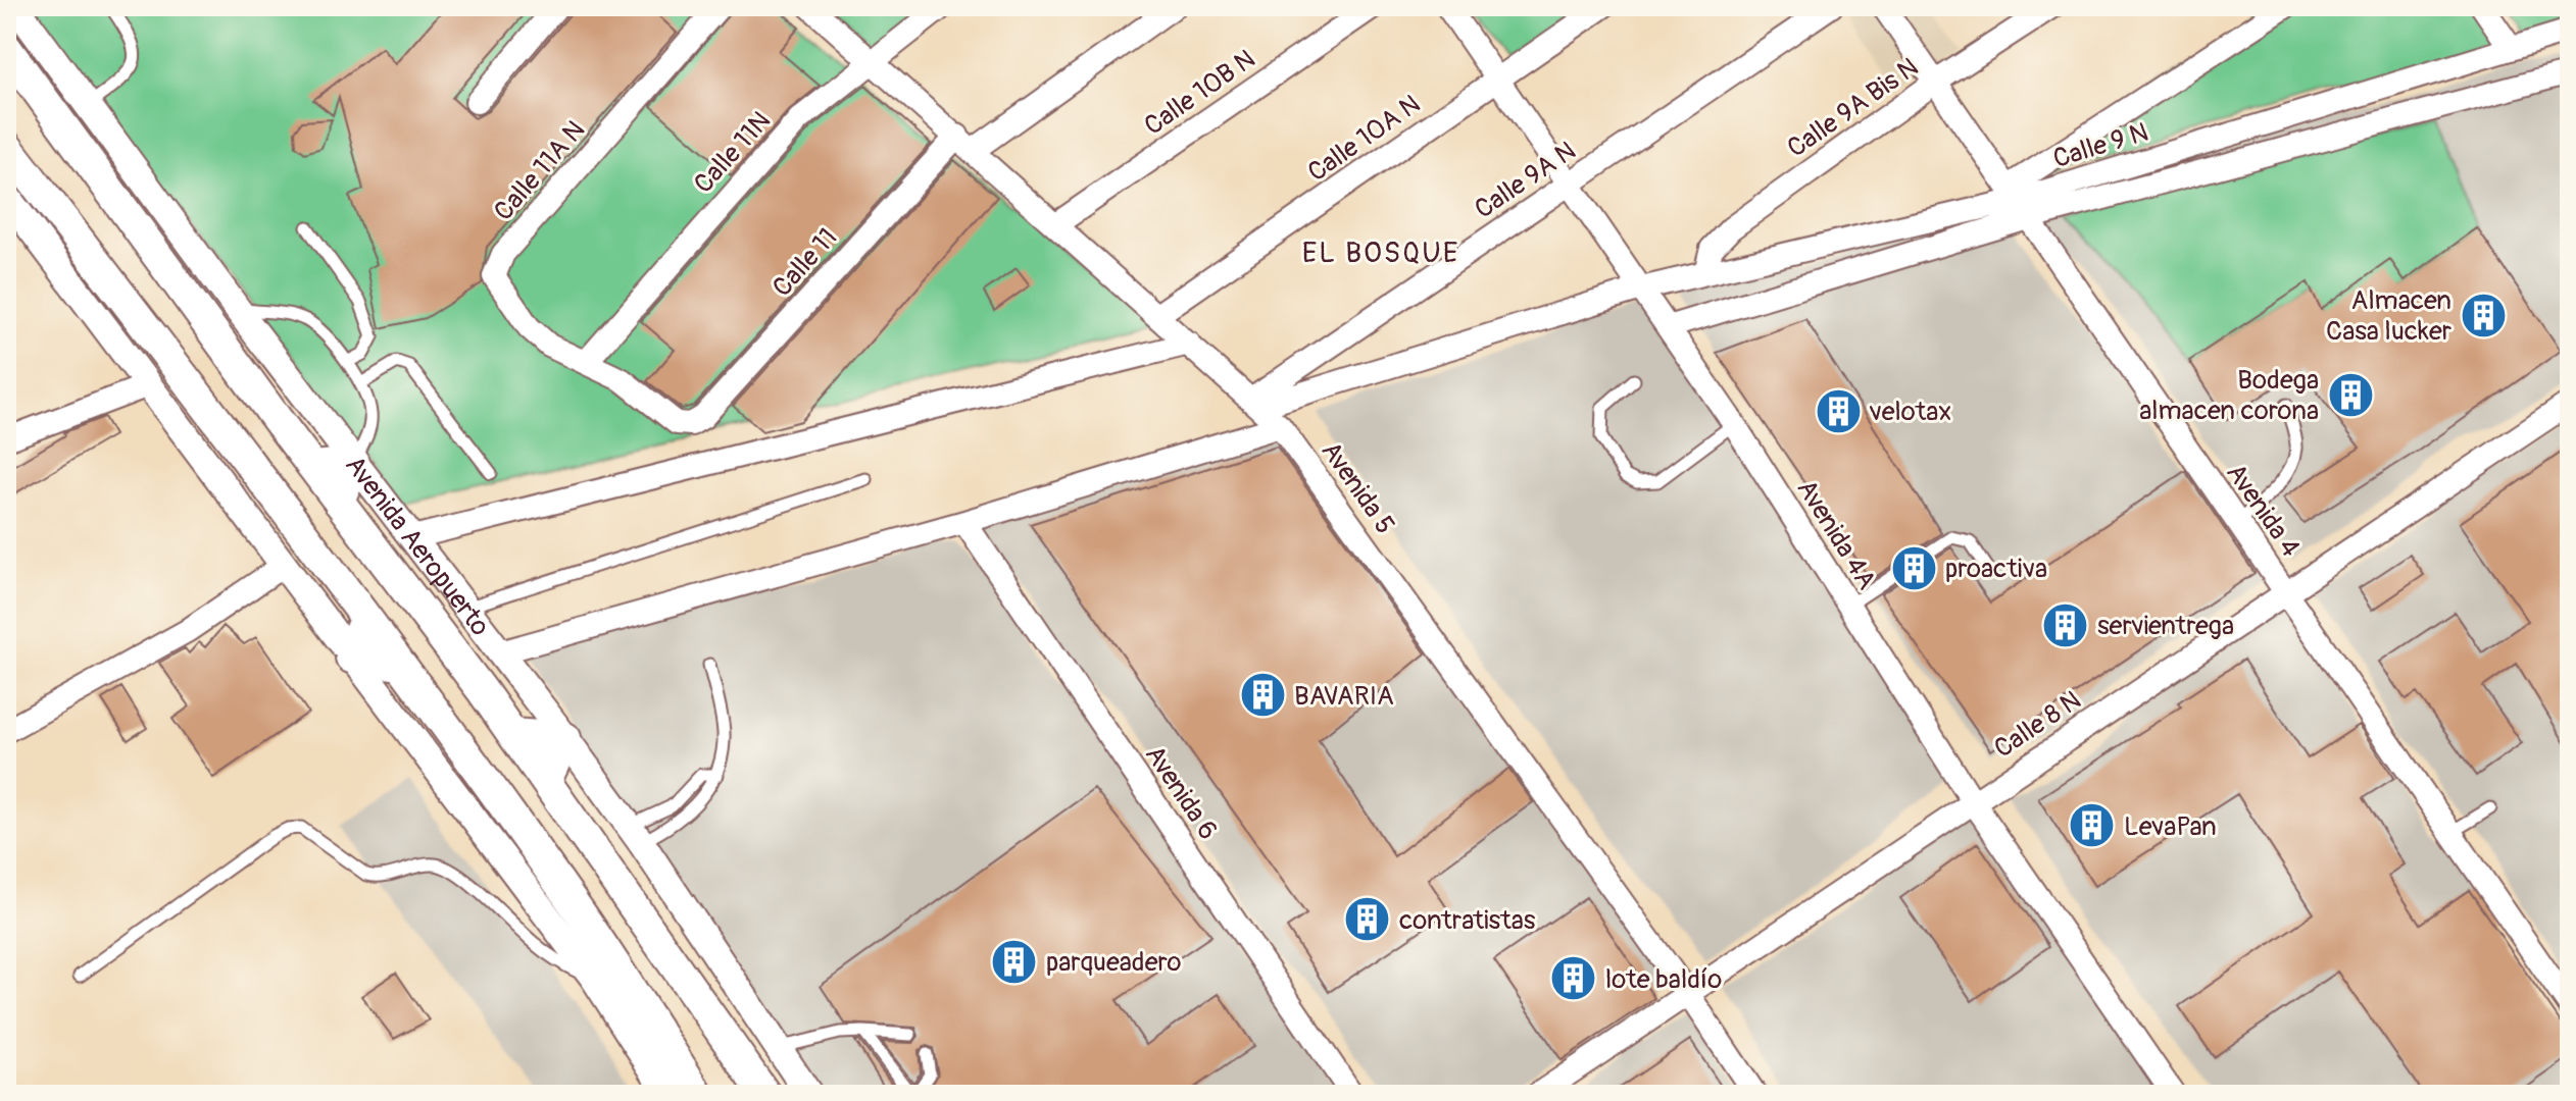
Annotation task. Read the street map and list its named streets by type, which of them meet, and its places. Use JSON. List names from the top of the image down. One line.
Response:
{"streets":{"main road":["Avenida Aeropuerto"],"street":["Calle 10B N","Calle 9A Bis N","Calle 10A N","Calle 9 N","Calle 11N","Calle 11A N","Calle 9A N","Calle 11","Avenida 5","Avenida 4","Avenida 4A","Calle 8 N","Avenida 6"]},"crossings":[["Calle 10B N","Avenida 5"],["Calle 9A Bis N","Calle 9 N"],["Calle 9A Bis N","Avenida 4"],["Calle 10A N","Avenida 5"],["Calle 10A N","Avenida 4A"],["Calle 9 N","Calle 9A N"],["Calle 9 N","Avenida 5"],["Calle 9 N","Avenida 4"],["Calle 9 N","Avenida 4A"],["Calle 11N","Calle 11A N"],["Calle 11N","Avenida 5"],["Calle 11A N","Calle 11"],["Calle 9A N","Avenida 5"],["Calle 9A N","Avenida 4A"],["Calle 11","Avenida 5"],["Avenida 5","Calle 8 N"],["Avenida 4","Calle 8 N"],["Avenida 4A","Calle 8 N"]],"districts":["EL BOSQUE"],"places":{"building":["Almacen Casa lucker","Bodega almacen corona","velotax","proactiva","servientrega","BAVARIA","LevaPan","contratistas","parqueadero","lote baldío"]}}
